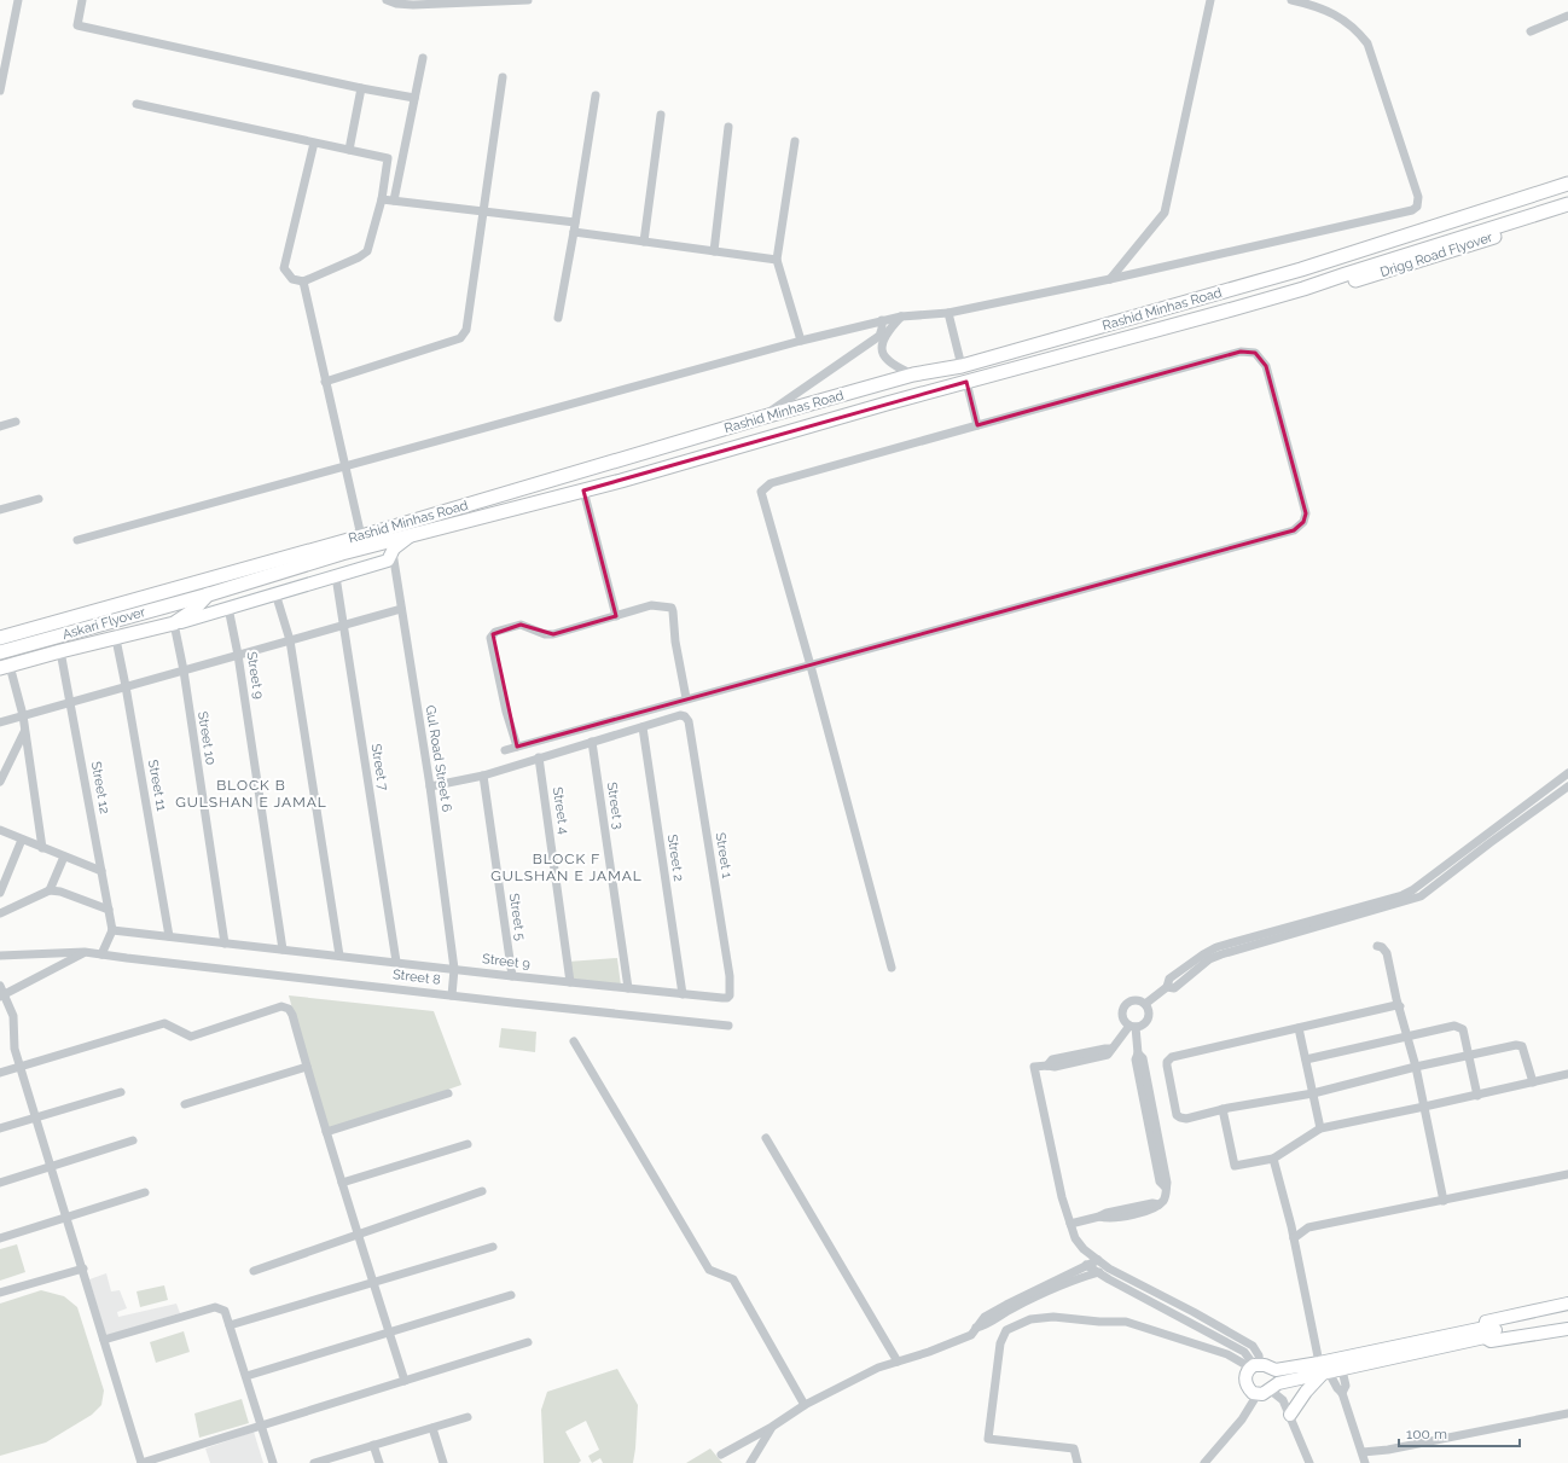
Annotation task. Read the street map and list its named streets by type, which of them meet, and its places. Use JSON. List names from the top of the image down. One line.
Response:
{"streets":{"main road":["Drigg Road Flyover","Rashid Minhas Road","Askari Flyover"],"street":["Street 9","Street 10","Gul Road Street 6","Street 7","Street 11","Street 12","Street 3","Street 4","Street 1","Street 2","Street 5","Street 8"]},"crossings":[["Drigg Road Flyover","Rashid Minhas Road"],["Rashid Minhas Road","Askari Flyover"],["Street 9","Street 10"],["Street 9","Gul Road Street 6"],["Street 9","Street 7"],["Street 9","Street 11"],["Street 9","Street 12"],["Street 9","Street 3"],["Street 9","Street 4"],["Street 9","Street 1"],["Street 9","Street 2"],["Street 9","Street 5"],["Gul Road Street 6","Street 8"],["Street 1","Street 2"]],"districts":["BLOCK B GULSHAN E JAMAL","BLOCK F GULSHAN E JAMAL"],"scale_bar":"100 m"}
